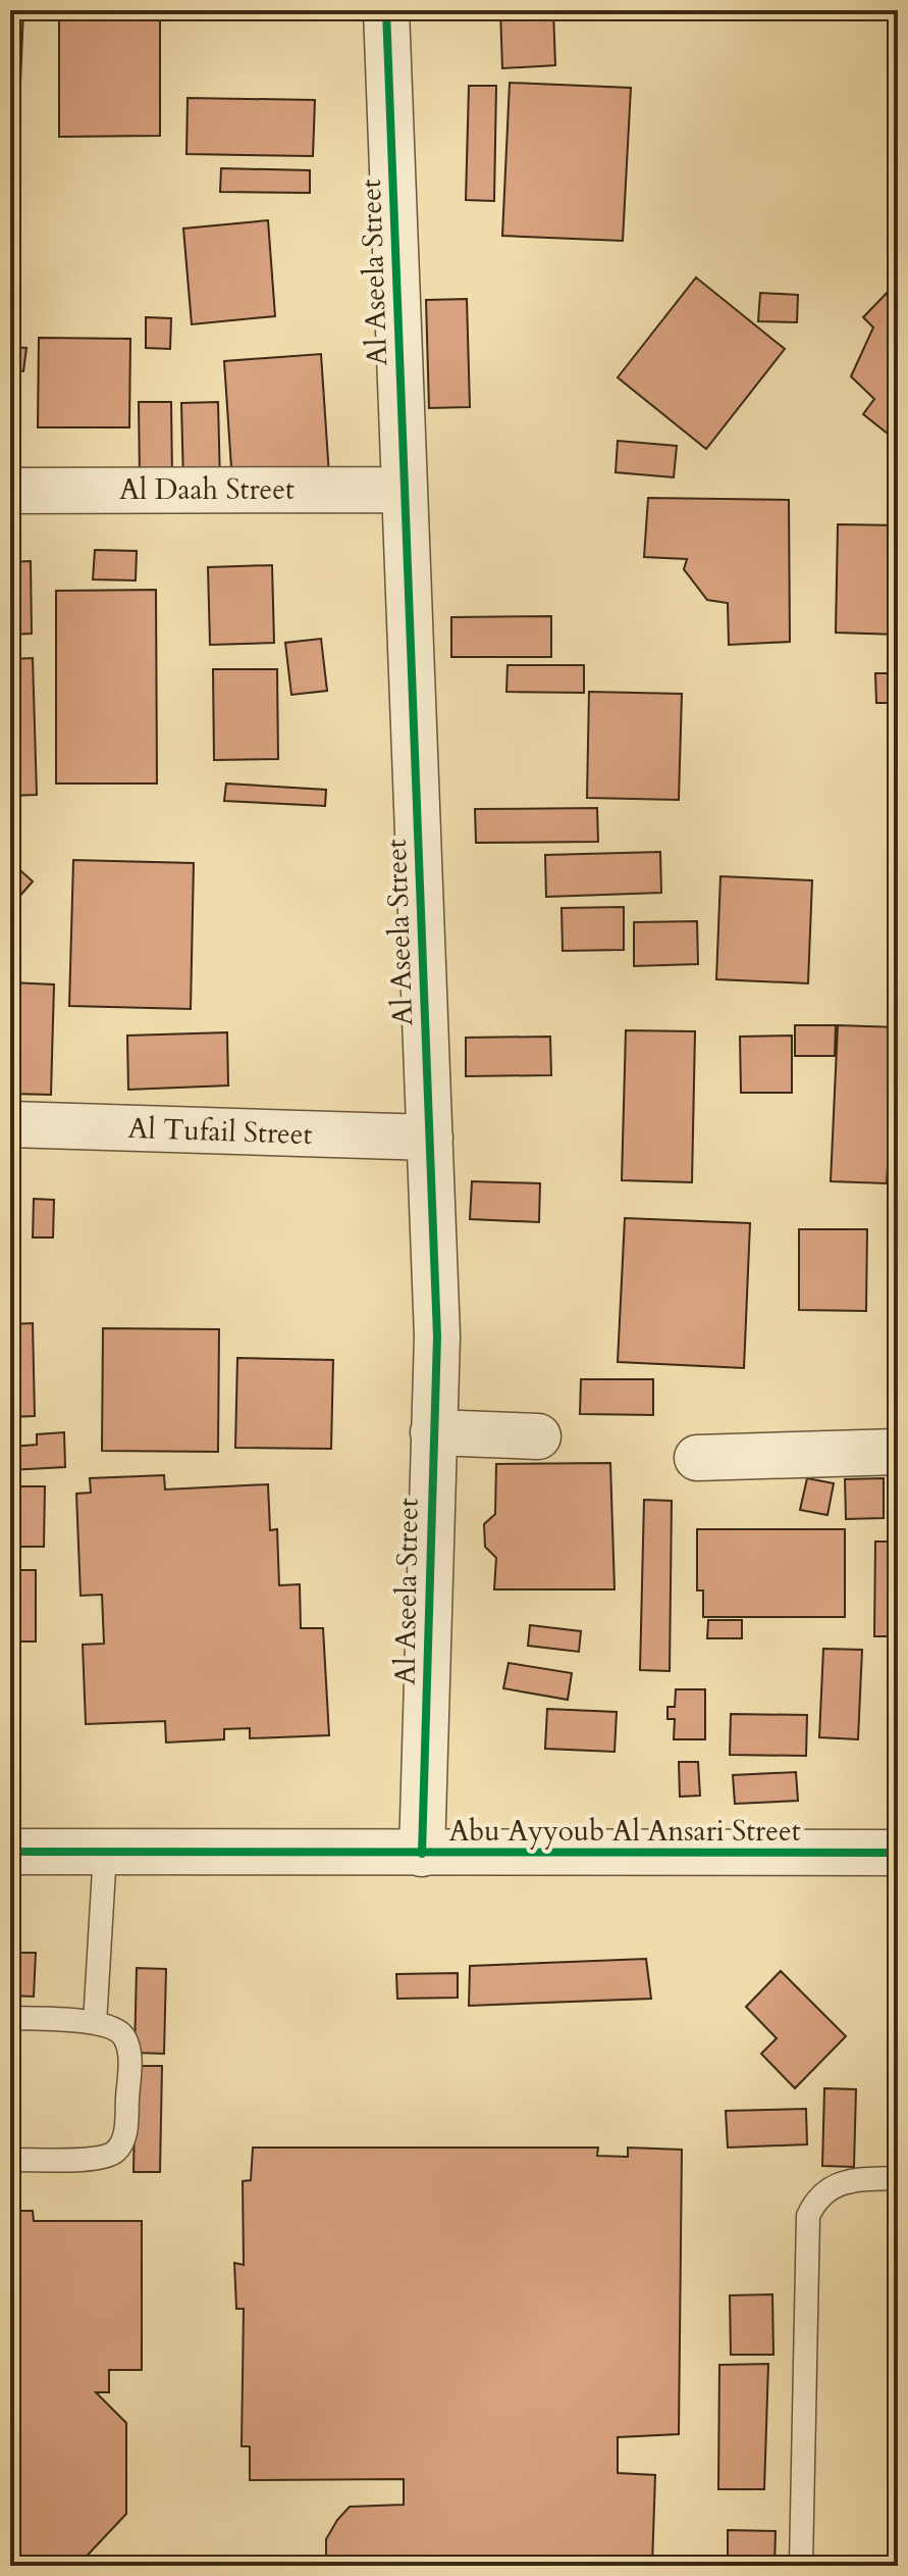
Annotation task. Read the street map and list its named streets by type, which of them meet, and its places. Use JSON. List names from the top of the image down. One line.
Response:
{"streets":{"street":["Al Aseela Street","Al Daah Street","Al Tufail Street","Abu Ayyoub Al Ansari Street"]},"crossings":[["Al Aseela Street","Al Daah Street"],["Al Aseela Street","Al Tufail Street"],["Al Aseela Street","Abu Ayyoub Al Ansari Street"]]}
